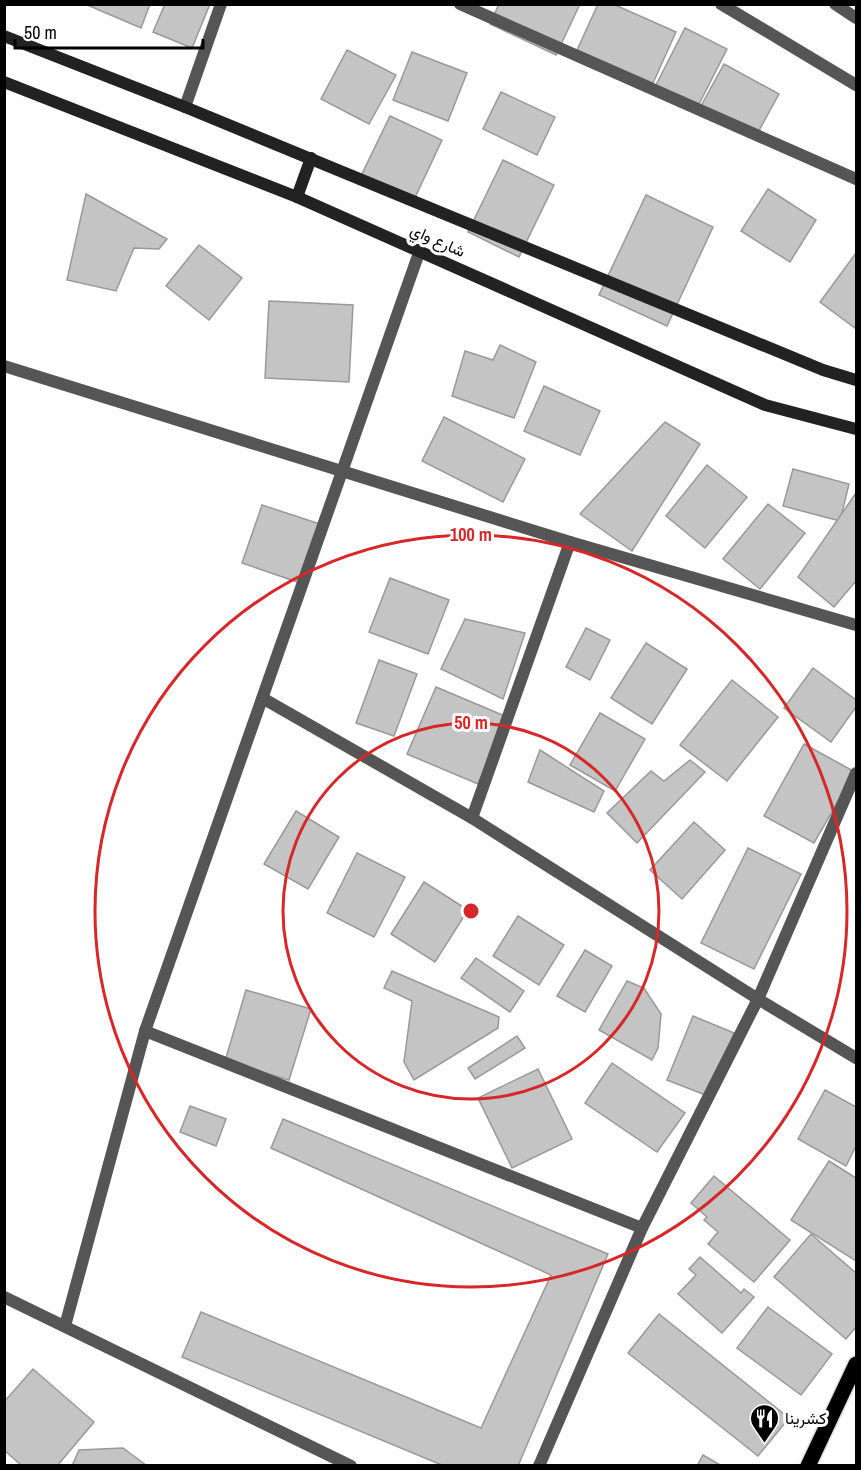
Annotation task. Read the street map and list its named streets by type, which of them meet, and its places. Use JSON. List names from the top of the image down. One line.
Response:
{"streets":{"street":["شارع واي"]},"places":{"restaurant":["كشرينا"]},"scale_bar":"50 m","rings":["100 m","50 m"]}
